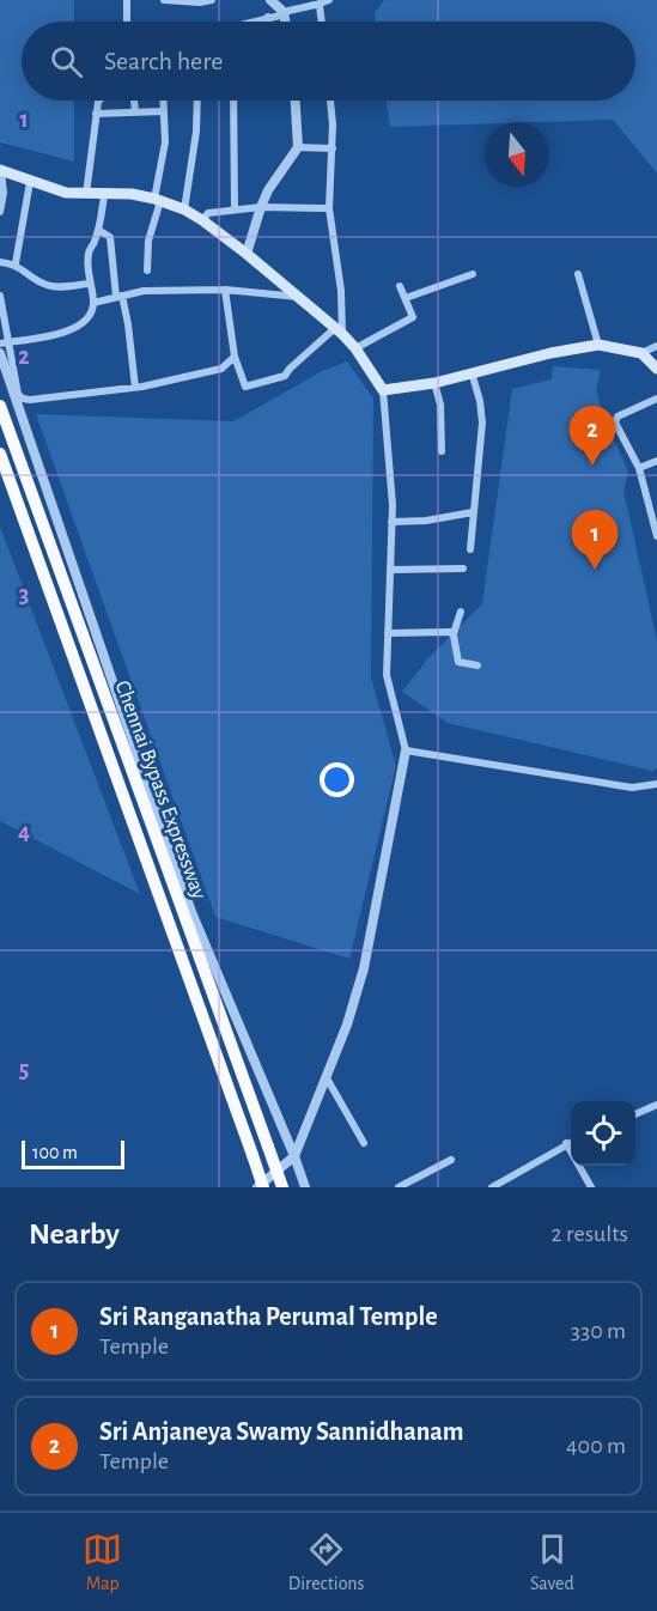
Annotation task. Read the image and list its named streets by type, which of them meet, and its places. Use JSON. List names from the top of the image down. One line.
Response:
{"streets":{"highway":["Chennai Bypass Expressway"]},"scale_bar":"100 m","north":"bottom","page":{"search":"Search here","pins":["2","1"],"scale":"100 m","heading":["Nearby","2 results"],"list":[{"mark":"1","name":"Sri Ranganatha Perumal Temple","note":"Temple","value":"330 m"},{"mark":"2","name":"Sri Anjaneya Swamy Sannidhanam","note":"Temple","value":"400 m"}],"nav":["Map","Directions","Saved"]},"grid":{"rows":["1","2","3","4","5"]}}
